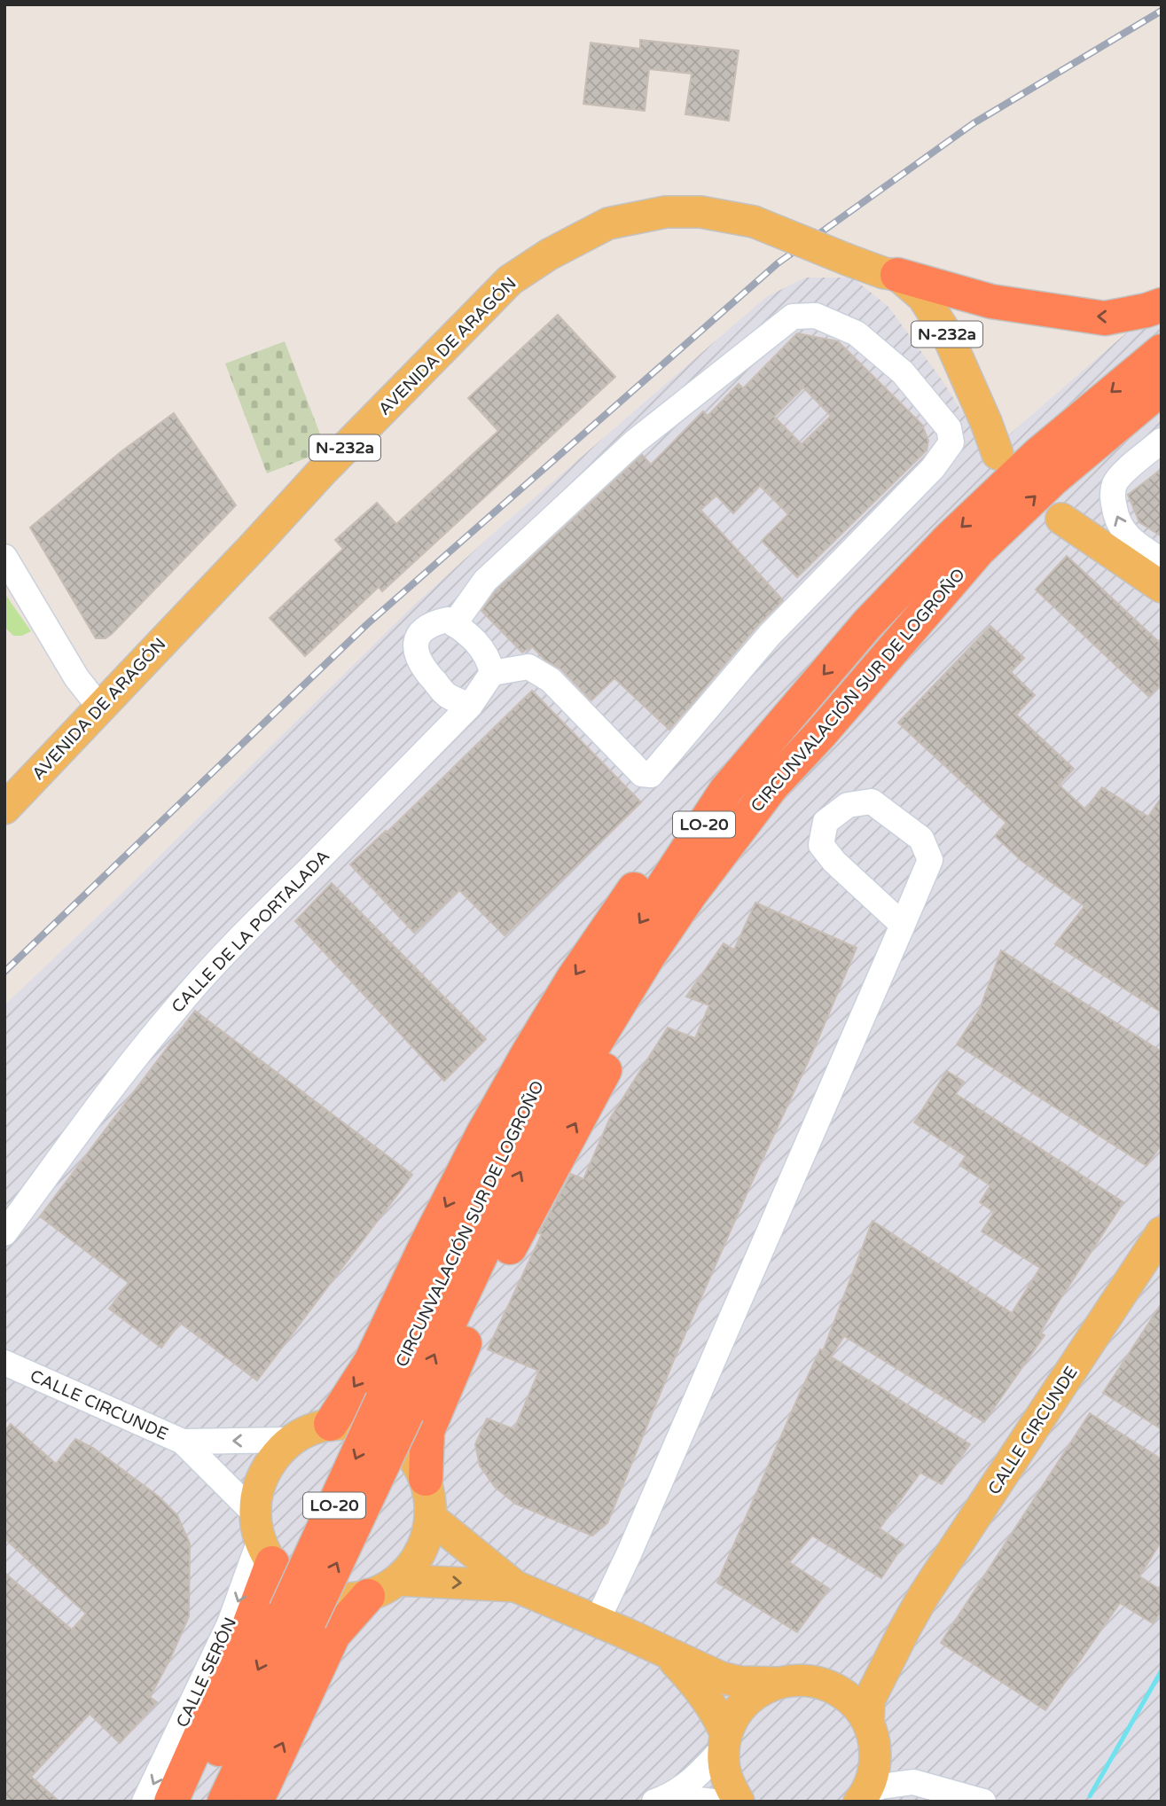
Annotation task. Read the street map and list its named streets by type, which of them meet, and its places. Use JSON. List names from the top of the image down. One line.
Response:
{"streets":{"highway":["CIRCUNVALACIÓN SUR DE LOGROÑO","LO-20"],"main road":["N-232a","AVENIDA DE ARAGÓN","CALLE CIRCUNDE"],"street":["CALLE DE LA PORTALADA","CALLE SERÓN"]},"crossings":[["CALLE CIRCUNDE","CALLE SERÓN"]],"one_way":["CALLE SERÓN"]}
